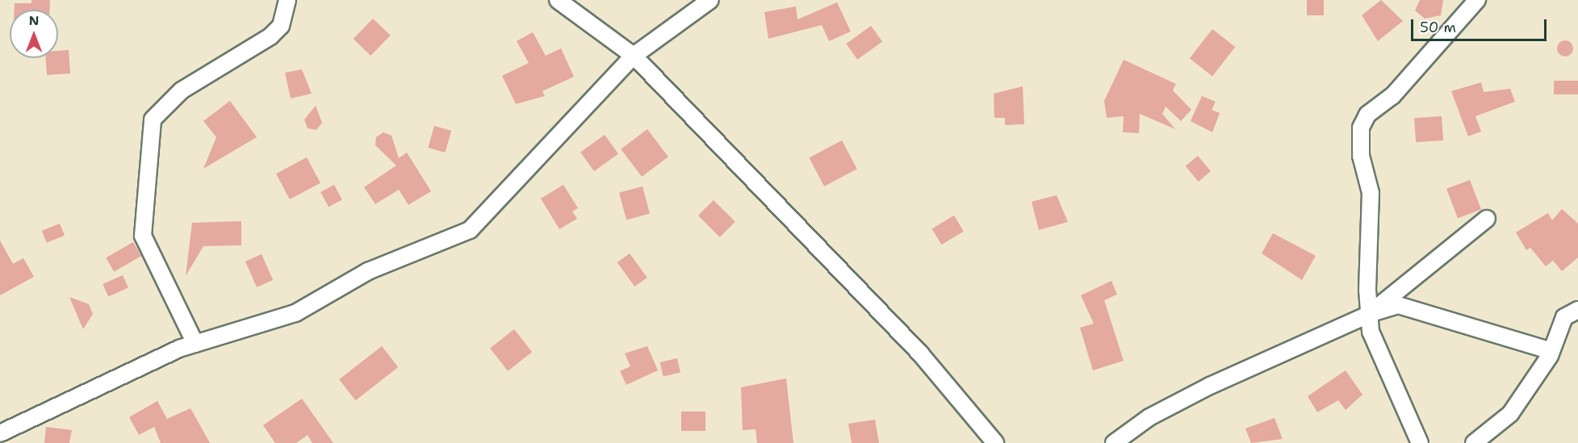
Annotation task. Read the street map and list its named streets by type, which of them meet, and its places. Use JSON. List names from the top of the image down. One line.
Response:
{"scale_bar":"50 m","north":"top"}
